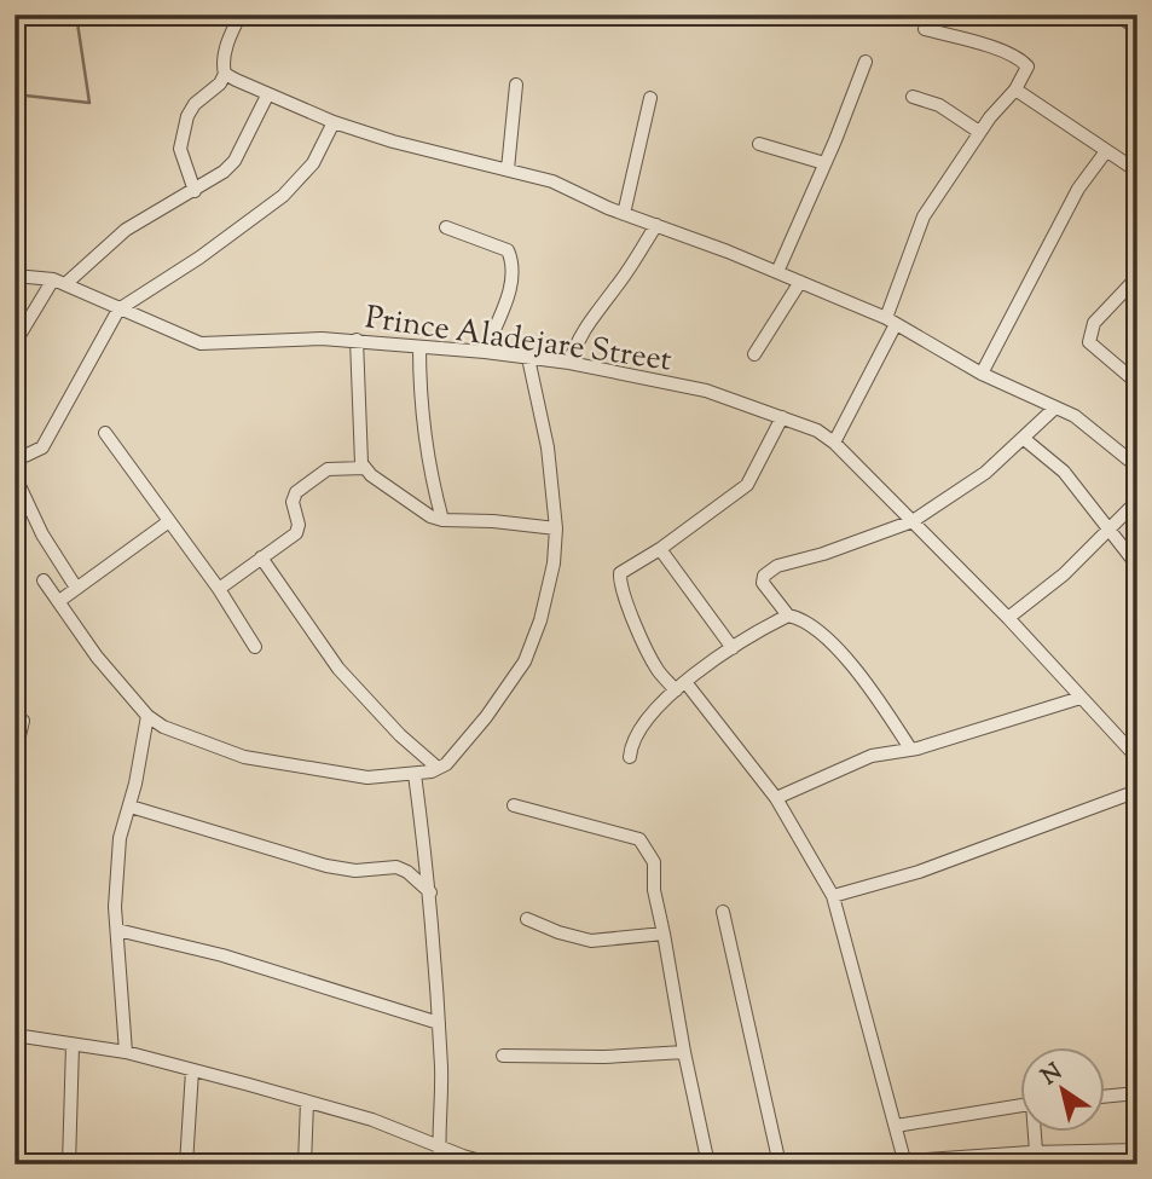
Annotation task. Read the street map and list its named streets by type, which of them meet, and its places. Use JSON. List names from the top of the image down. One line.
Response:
{"streets":{"street":["Prince Aladejare Street"]},"north":"top left"}
